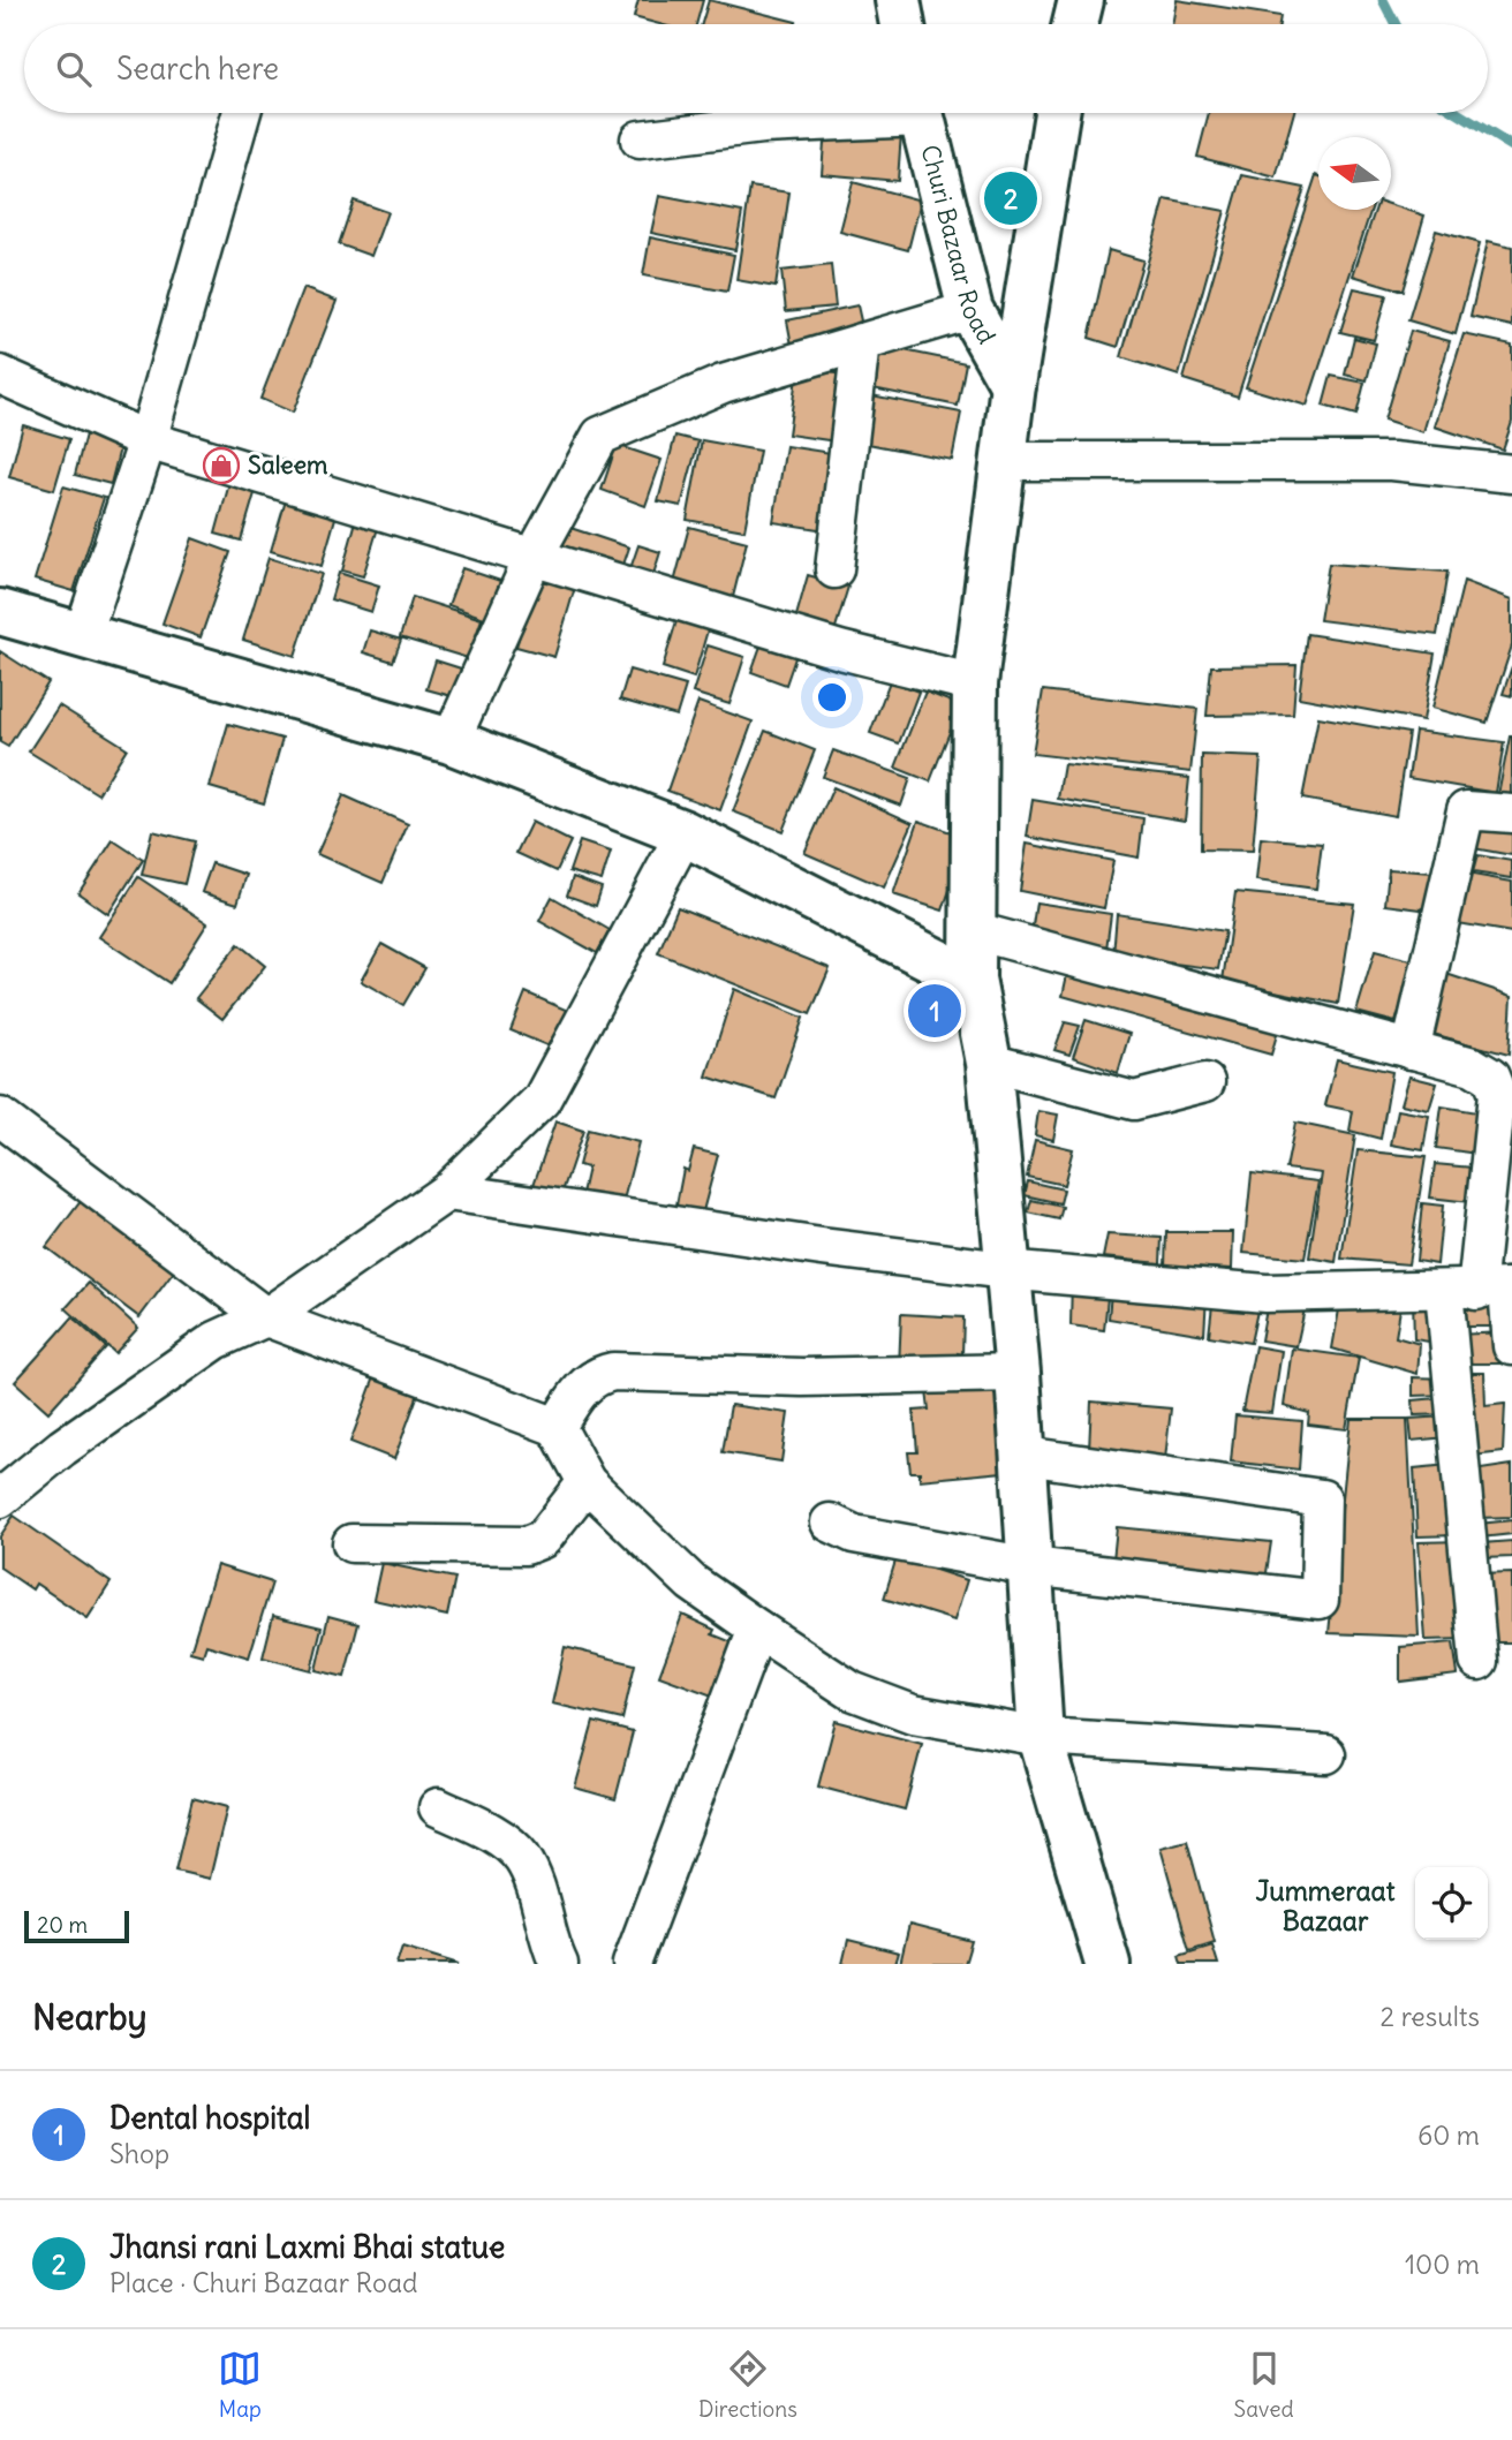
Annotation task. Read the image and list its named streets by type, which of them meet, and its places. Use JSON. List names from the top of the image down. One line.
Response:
{"streets":{"main road":["Churi Bazaar Road"]},"districts":["Jummeraat Bazaar"],"places":{"shop":["Saleem"]},"scale_bar":"20 m","north":"left","page":{"search":"Search here","pins":["2","1"],"scale":"20 m","heading":["Nearby","2 results"],"list":[{"mark":"1","name":"Dental hospital","note":"Shop","value":"60 m"},{"mark":"2","name":"Jhansi rani Laxmi Bhai statue","note":"Place · Churi Bazaar Road","value":"100 m"}],"nav":["Map","Directions","Saved"]}}
